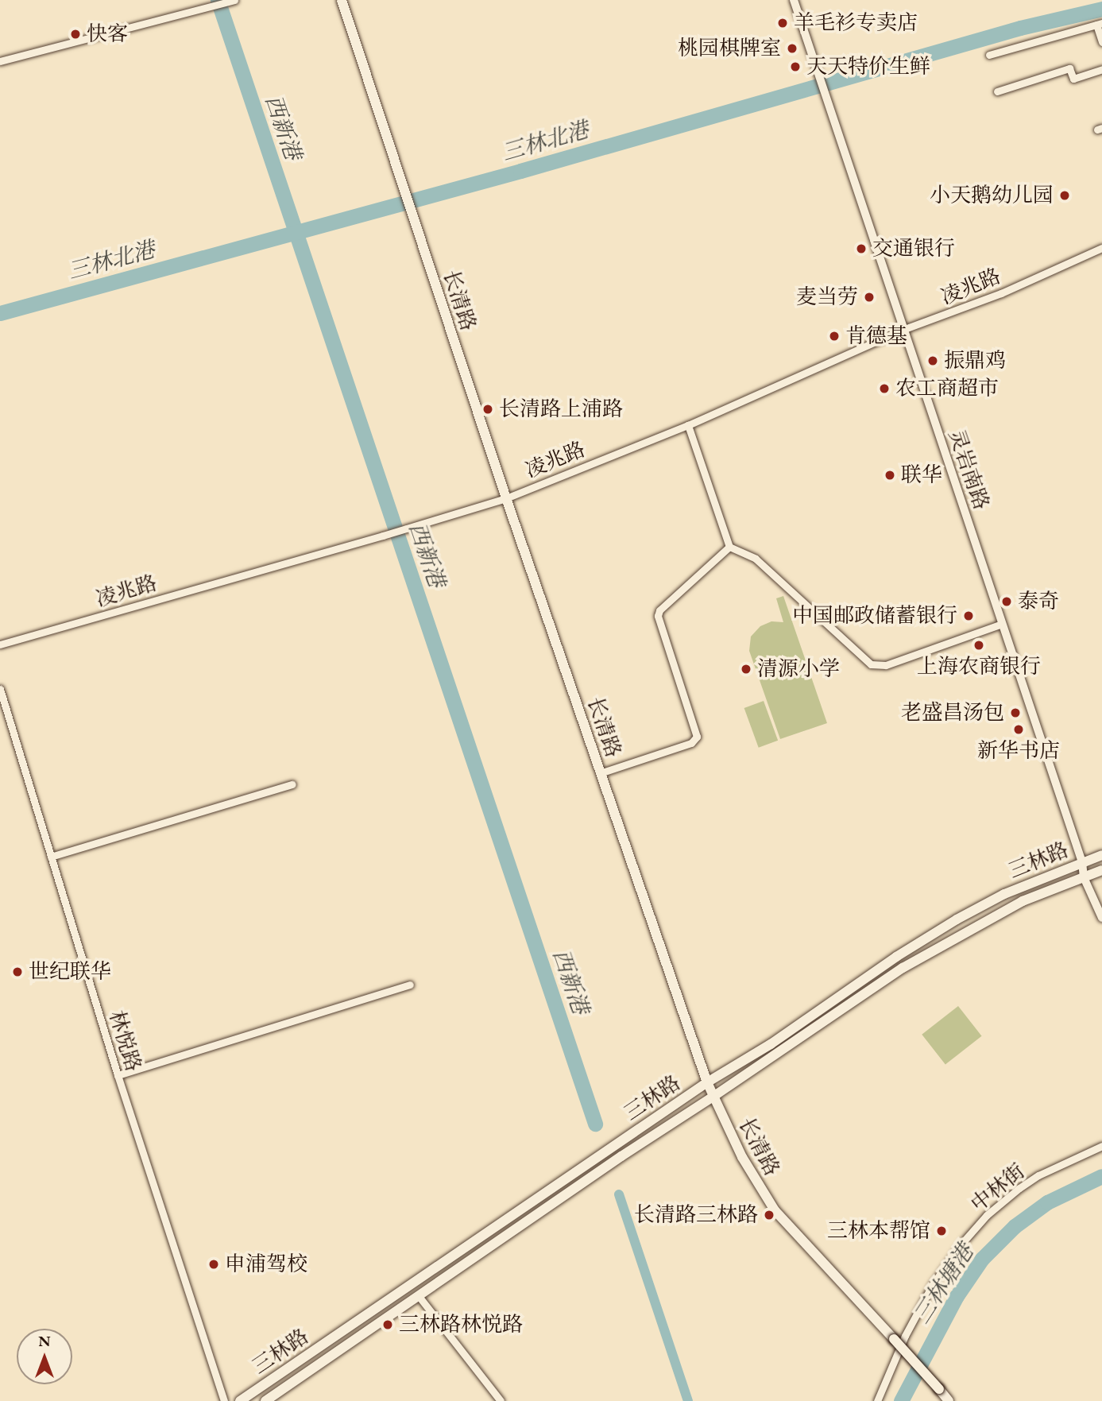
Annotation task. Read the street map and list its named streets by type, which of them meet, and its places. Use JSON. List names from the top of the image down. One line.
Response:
{"streets":{"main road":["长清路","三林路"],"street":["凌兆路","灵岩南路","林悦路","中林街"]},"crossings":[["凌兆路","长清路"],["凌兆路","灵岩南路"],["长清路","三林路"],["长清路","中林街"],["灵岩南路","三林路"]],"water":["西新港","三林北港","三林塘港"],"places":["羊毛衫专卖店","快客","桃园棋牌室","天天特价生鲜","小天鹅幼儿园","交通银行","麦当劳","肯德基","振鼎鸡","农工商超市","长清路上浦路","联华","泰奇","中国邮政储蓄银行","上海农商银行","清源小学","老盛昌汤包","新华书店","世纪联华","长清路三林路","三林本帮馆","申浦驾校","三林路林悦路"],"north":"top"}
